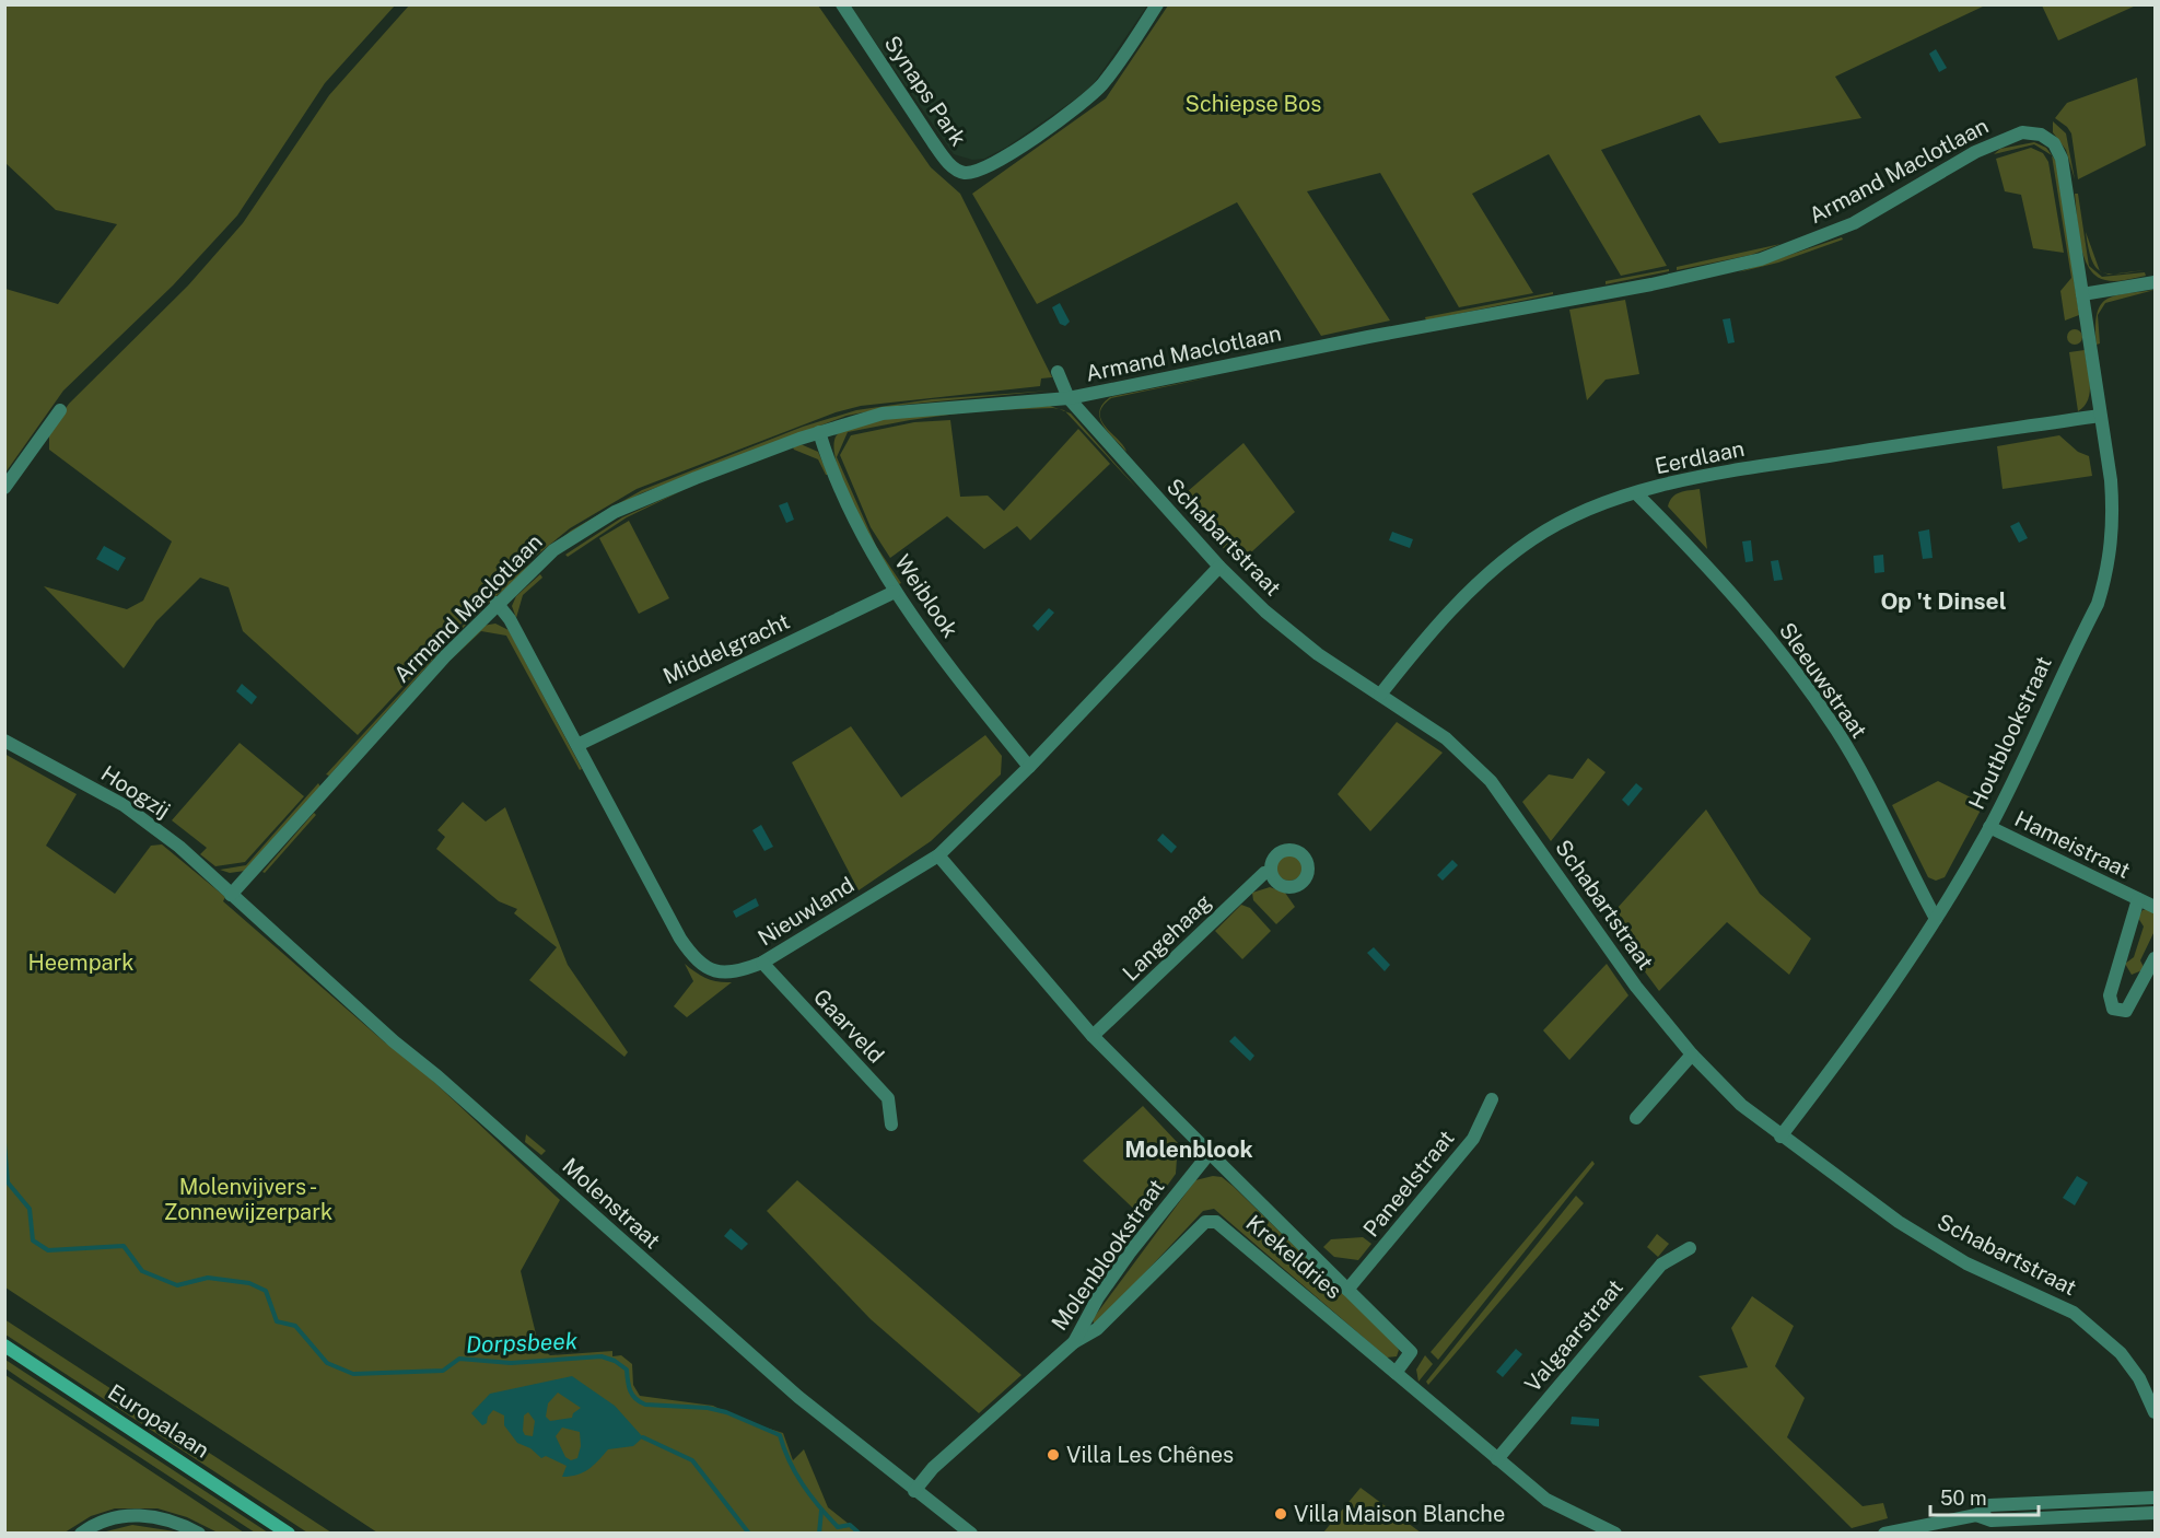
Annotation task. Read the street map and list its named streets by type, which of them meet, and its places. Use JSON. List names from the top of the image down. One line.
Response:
{"streets":{"main road":["Europalaan"],"street":["Synaps Park","Armand Maclotlaan","Eerdlaan","Schabartstraat","Weiblook","Middelgracht","Sleeuwstraat","Houtblookstraat","Hoogzij","Hameistraat","Nieuwland","Langehaag","Gaarveld","Paneelstraat","Molenstraat","Molenblookstraat","Krekeldries","Valgaarstraat"]},"crossings":[["Armand Maclotlaan","Schabartstraat"],["Armand Maclotlaan","Weiblook"],["Armand Maclotlaan","Houtblookstraat"],["Armand Maclotlaan","Hoogzij"],["Armand Maclotlaan","Nieuwland"],["Armand Maclotlaan","Molenstraat"],["Eerdlaan","Schabartstraat"],["Eerdlaan","Sleeuwstraat"],["Eerdlaan","Houtblookstraat"],["Schabartstraat","Houtblookstraat"],["Schabartstraat","Nieuwland"],["Weiblook","Middelgracht"],["Weiblook","Nieuwland"],["Middelgracht","Nieuwland"],["Sleeuwstraat","Houtblookstraat"],["Houtblookstraat","Hameistraat"],["Hoogzij","Molenstraat"],["Nieuwland","Gaarveld"],["Paneelstraat","Krekeldries"],["Molenstraat","Molenblookstraat"],["Molenblookstraat","Krekeldries"],["Krekeldries","Valgaarstraat"]],"districts":["Op 't Dinsel","Molenblook"],"water":["Dorpsbeek"],"parks":["Schiepse Bos","Heempark","Molenvijvers - Zonnewijzerpark"],"places":["Villa Les Chênes","Villa Maison Blanche"],"scale_bar":"50 m"}
